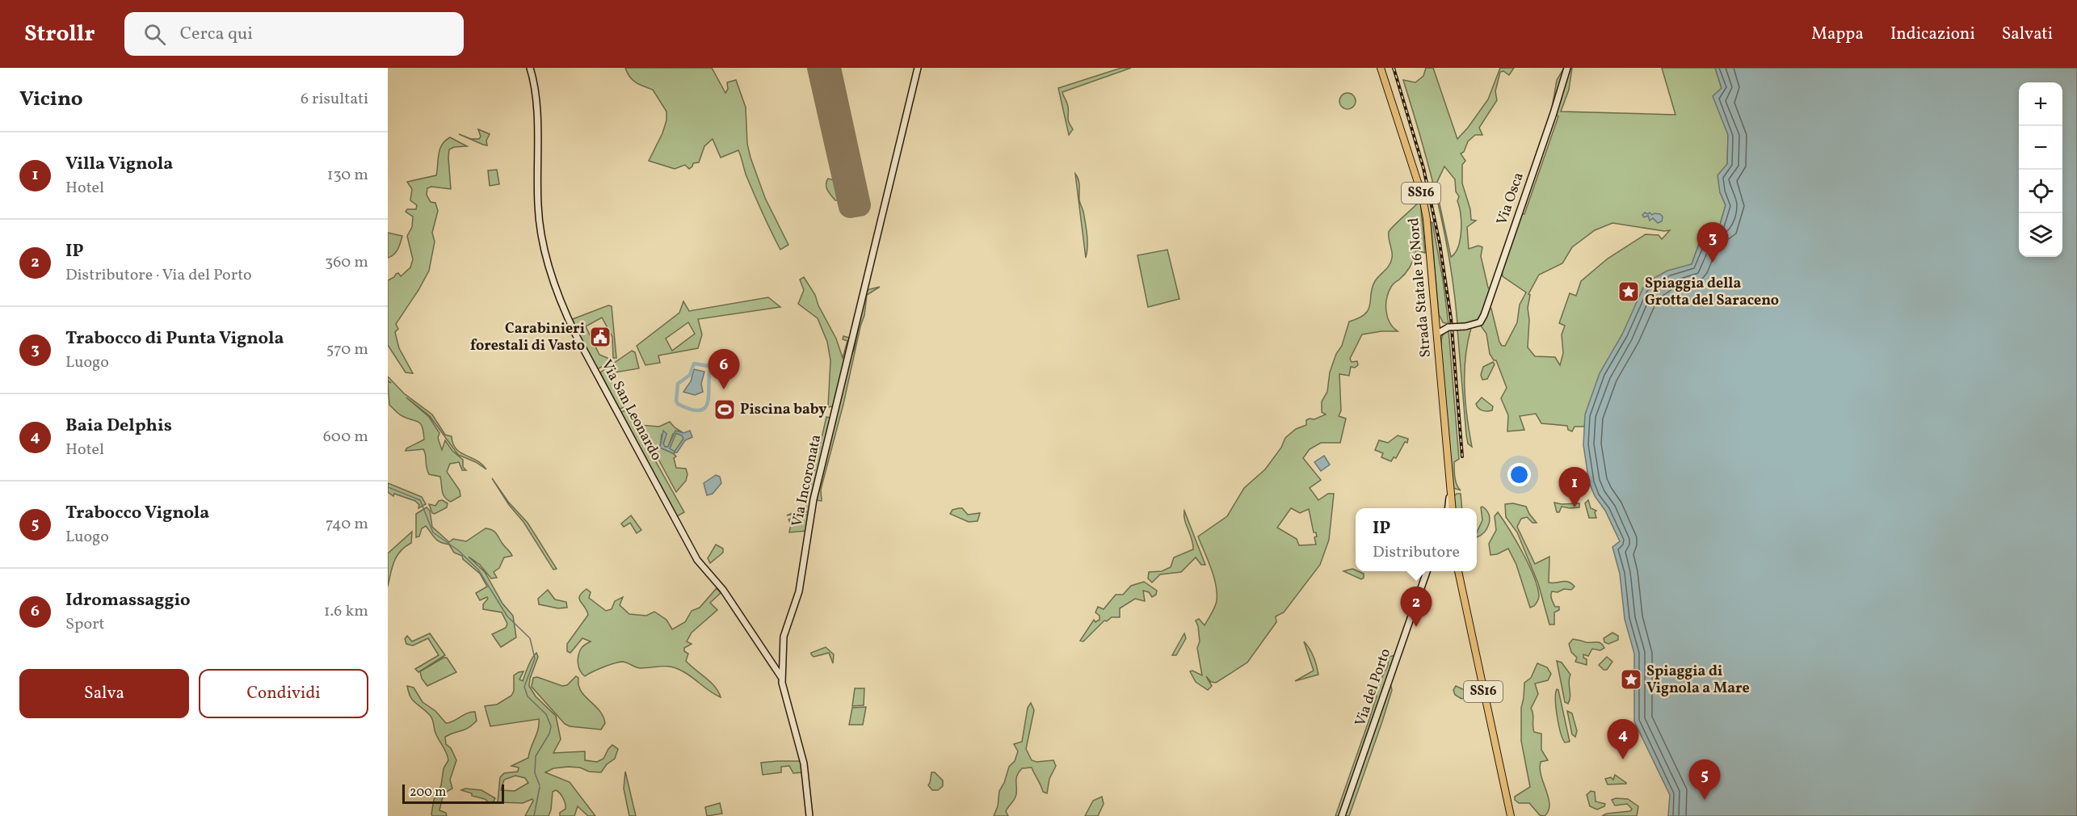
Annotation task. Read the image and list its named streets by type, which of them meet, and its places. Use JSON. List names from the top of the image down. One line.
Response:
{"streets":{"main road":["SS16","Strada Statale 16 Nord"],"street":["Via Osca","Via San Leonardo","Via Incoronata","Via del Porto"]},"crossings":[["Via San Leonardo","Via Incoronata"]],"places":{"place":["Spiaggia della Grotta del Saraceno","Spiaggia di Vignola a Mare"],"public building":["Carabinieri forestali di Vasto"],"sports":["Piscina baby"]},"scale_bar":"200 m","page":{"header":"Strollr","search":"Cerca qui","nav":["Mappa","Indicazioni","Salvati"],"heading":["Vicino","6 risultati"],"map_buttons":["+","−"],"list":[{"mark":"1","name":"Villa Vignola","note":"Hotel","value":"130 m"},{"mark":"2","name":"IP","note":"Distributore · Via del Porto","value":"360 m"},{"mark":"3","name":"Trabocco di Punta Vignola","note":"Luogo","value":"570 m"},{"mark":"4","name":"Baia Delphis","note":"Hotel","value":"600 m"},{"mark":"5","name":"Trabocco Vignola","note":"Luogo","value":"740 m"},{"mark":"6","name":"Idromassaggio","note":"Sport","value":"1.6 km"}],"pins":["3","6","1","2","4","5"],"popup":["IP","Distributore"],"buttons":["Salva","Condividi"],"scale":"200 m"}}
